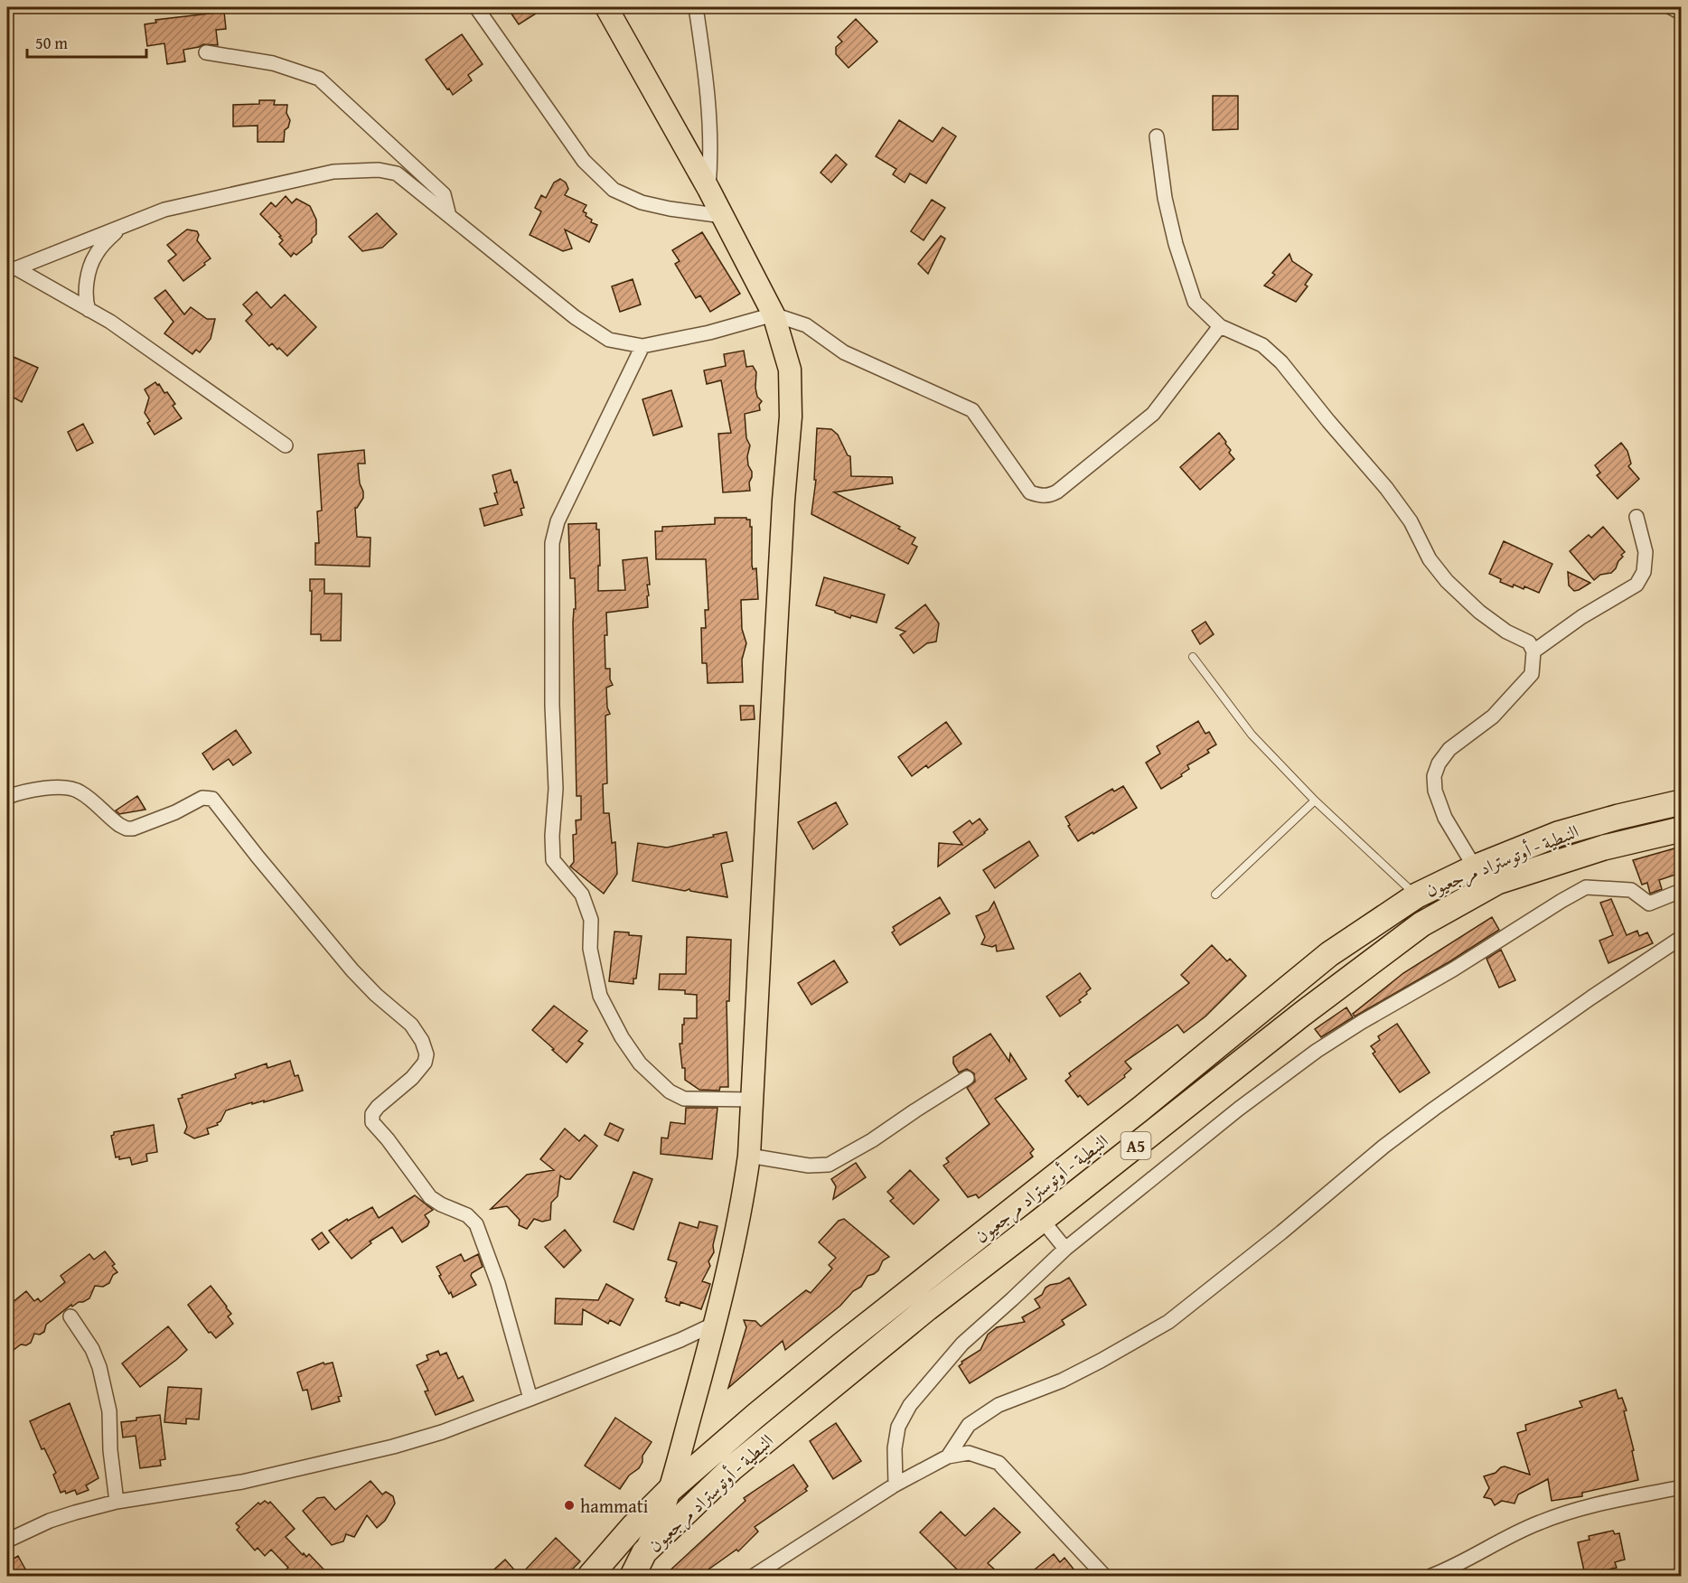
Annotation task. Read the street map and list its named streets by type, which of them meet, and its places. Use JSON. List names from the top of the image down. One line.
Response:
{"streets":{"highway":["النبطية - أوتوستراد مرجعيون","A5"]},"places":["hammati"],"scale_bar":"50 m"}
